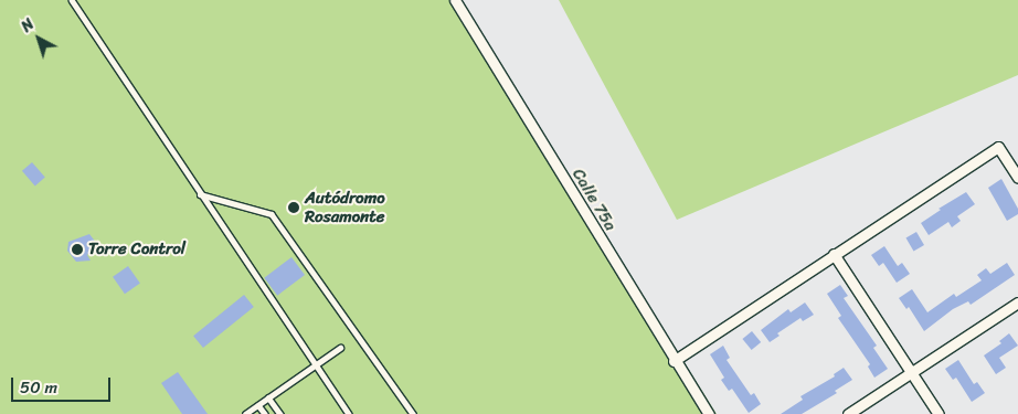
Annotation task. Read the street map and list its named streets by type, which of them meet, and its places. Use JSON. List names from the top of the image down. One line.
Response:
{"streets":{"street":["Calle 75a"]},"places":["Autódromo Rosamonte","Torre Control"],"scale_bar":"50 m","north":"top left"}
